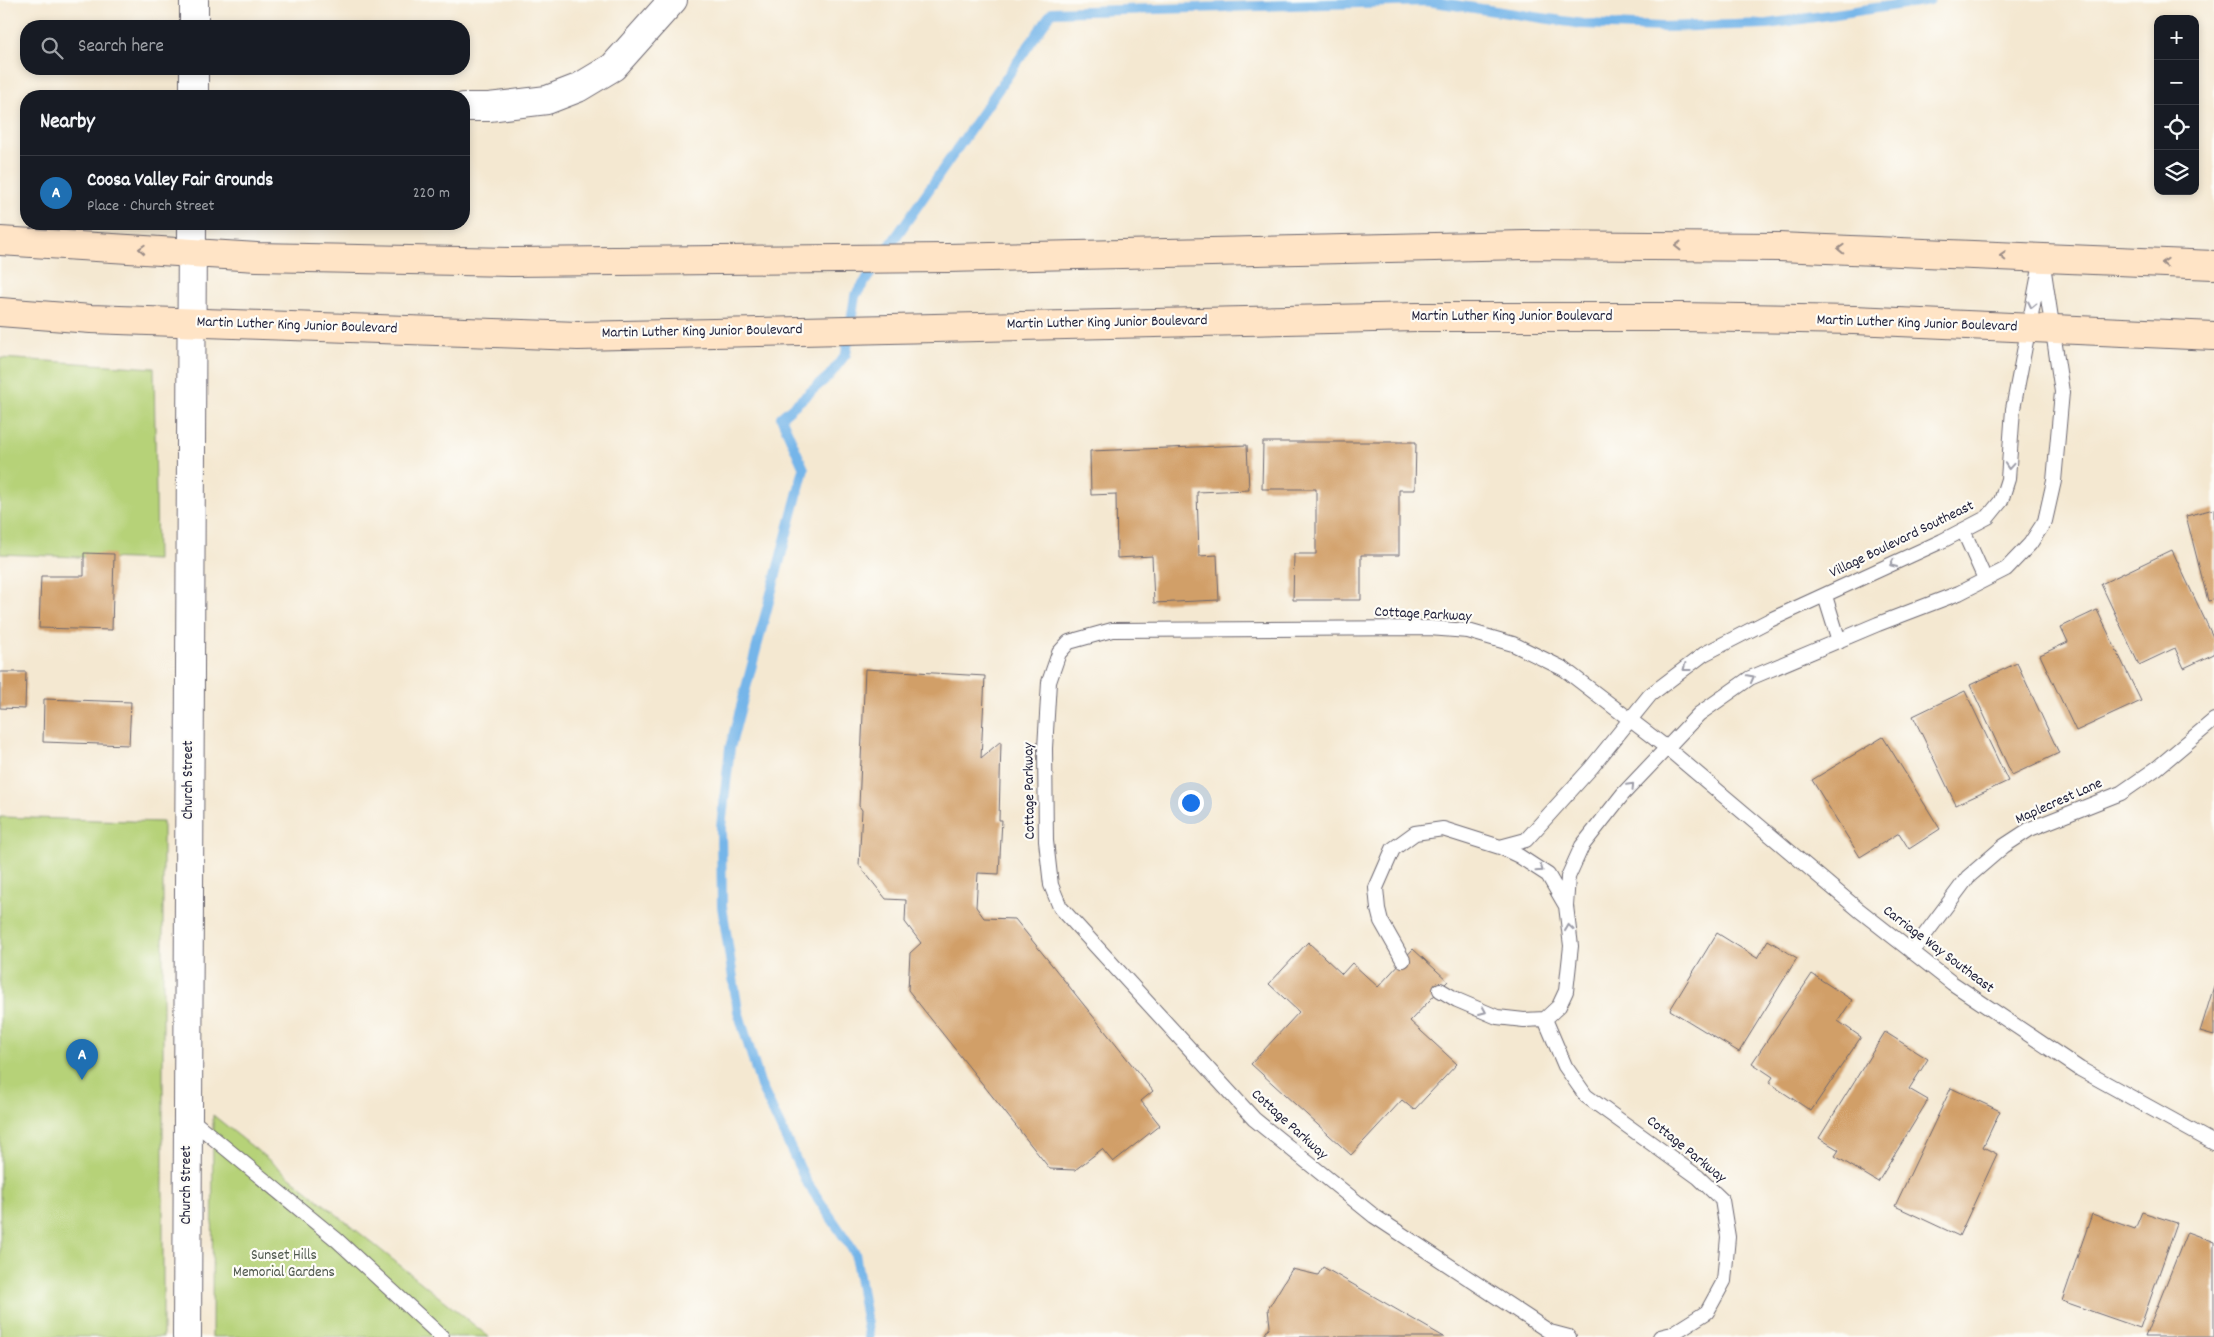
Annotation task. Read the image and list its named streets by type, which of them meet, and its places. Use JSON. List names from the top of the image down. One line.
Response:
{"streets":{"main road":["Martin Luther King Junior Boulevard"],"street":["Church Street"],"lane":["Village Boulevard Southeast","Cottage Parkway","Maplecrest Lane","Carriage Way Southeast"]},"crossings":[["Martin Luther King Junior Boulevard","Village Boulevard Southeast"],["Martin Luther King Junior Boulevard","Church Street"],["Village Boulevard Southeast","Cottage Parkway"],["Village Boulevard Southeast","Carriage Way Southeast"],["Cottage Parkway","Carriage Way Southeast"],["Maplecrest Lane","Carriage Way Southeast"]],"parks":["Sunset Hills Memorial Gardens"],"page":{"map_buttons":["+","−"],"search":"Search here","heading":"Nearby","list":[{"mark":"A","name":"Coosa Valley Fair Grounds","note":"Place · Church Street","value":"220 m"}],"pins":"A"}}
